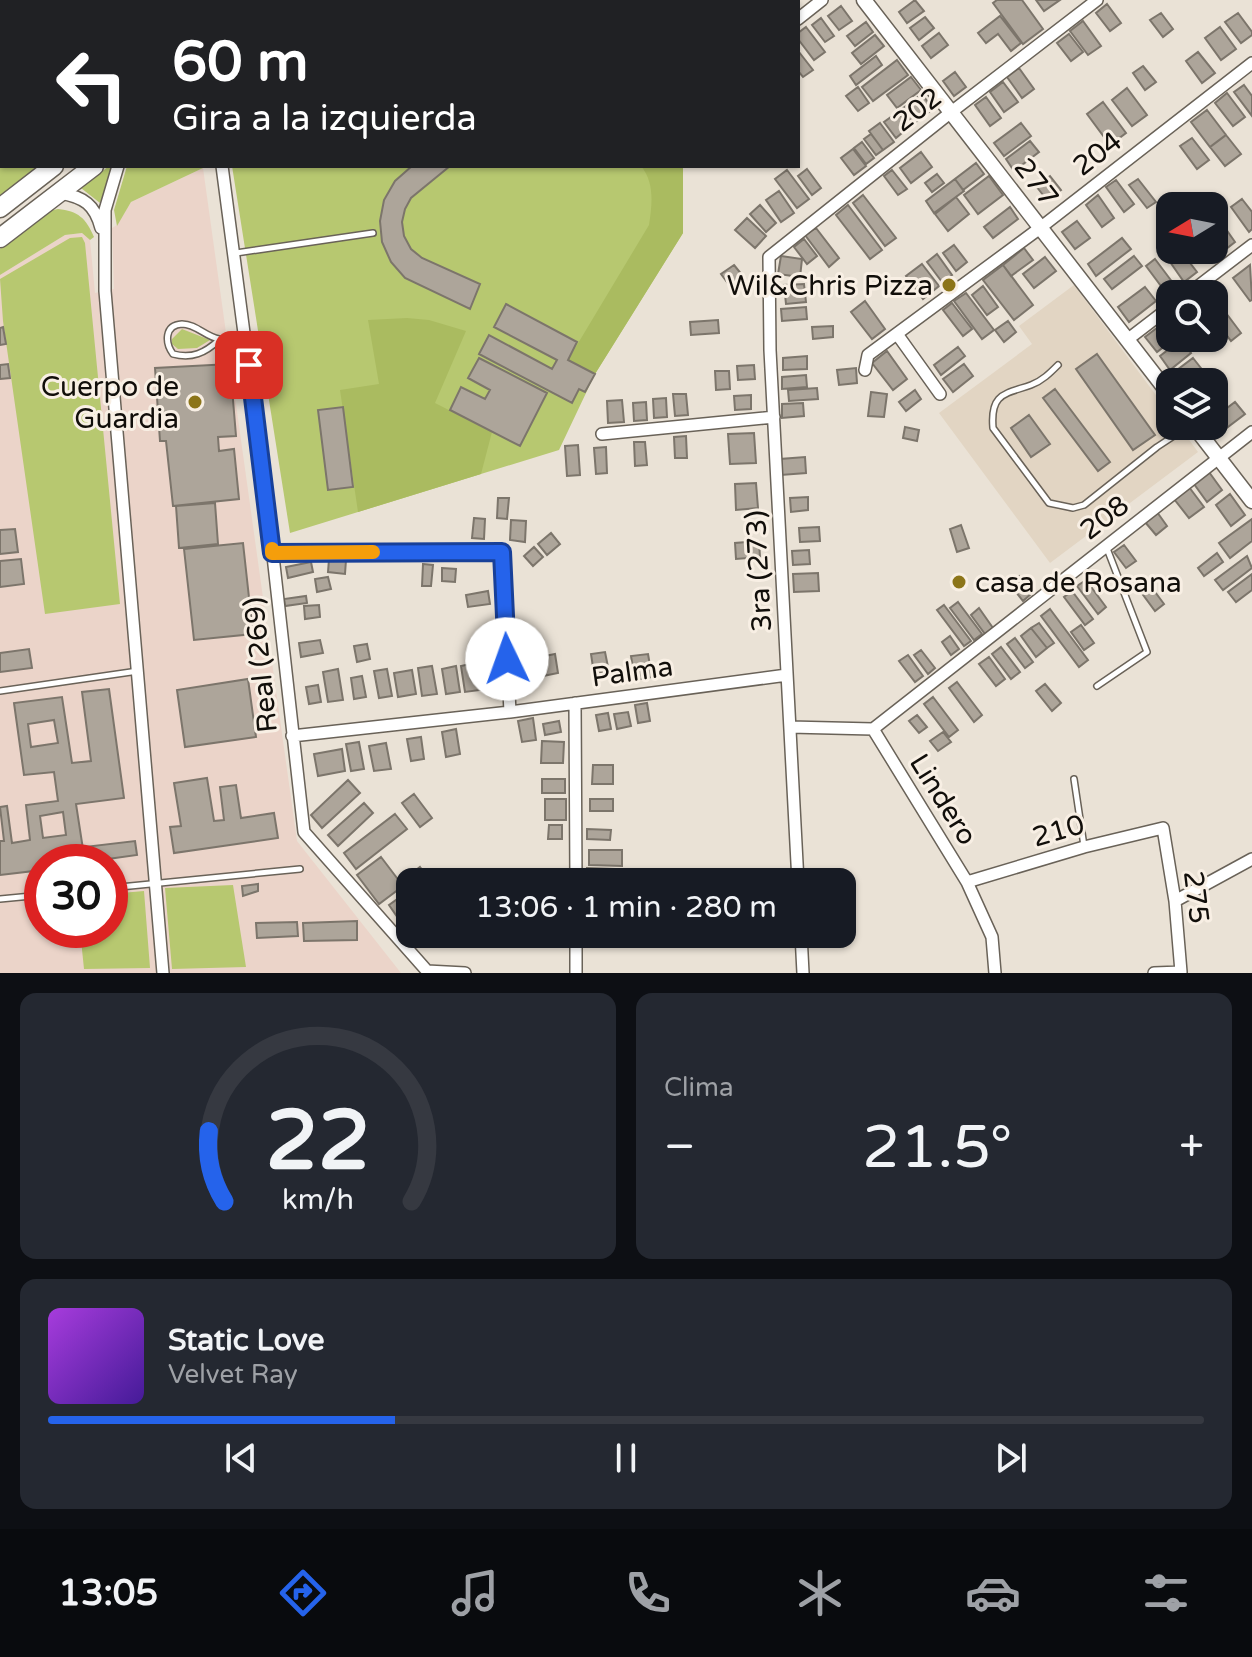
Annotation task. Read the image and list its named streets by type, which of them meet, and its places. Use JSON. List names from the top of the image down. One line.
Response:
{"streets":{"street":["202","204","277","208","3ra (273)","Real (269)","Palma","Lindero","210","275"]},"crossings":[["202","277"],["202","3ra (273)"],["204","277"],["208","Lindero"],["3ra (273)","Palma"],["Real (269)","Palma"],["Lindero","210"],["210","275"]],"places":["Wil&Chris Pizza","Cuerpo de Guardia","casa de Rosana"],"north":"left","page":{"turn":["60 m","Gira a la izquierda"],"limit":"30","trip":"13:06 · 1 min · 280 m","tile":"Clima","heat":["−","21.5°","+"],"song":["Static Love","Velvet Ray"],"tabs":"13:05","gauge":["22","km/h"]}}
